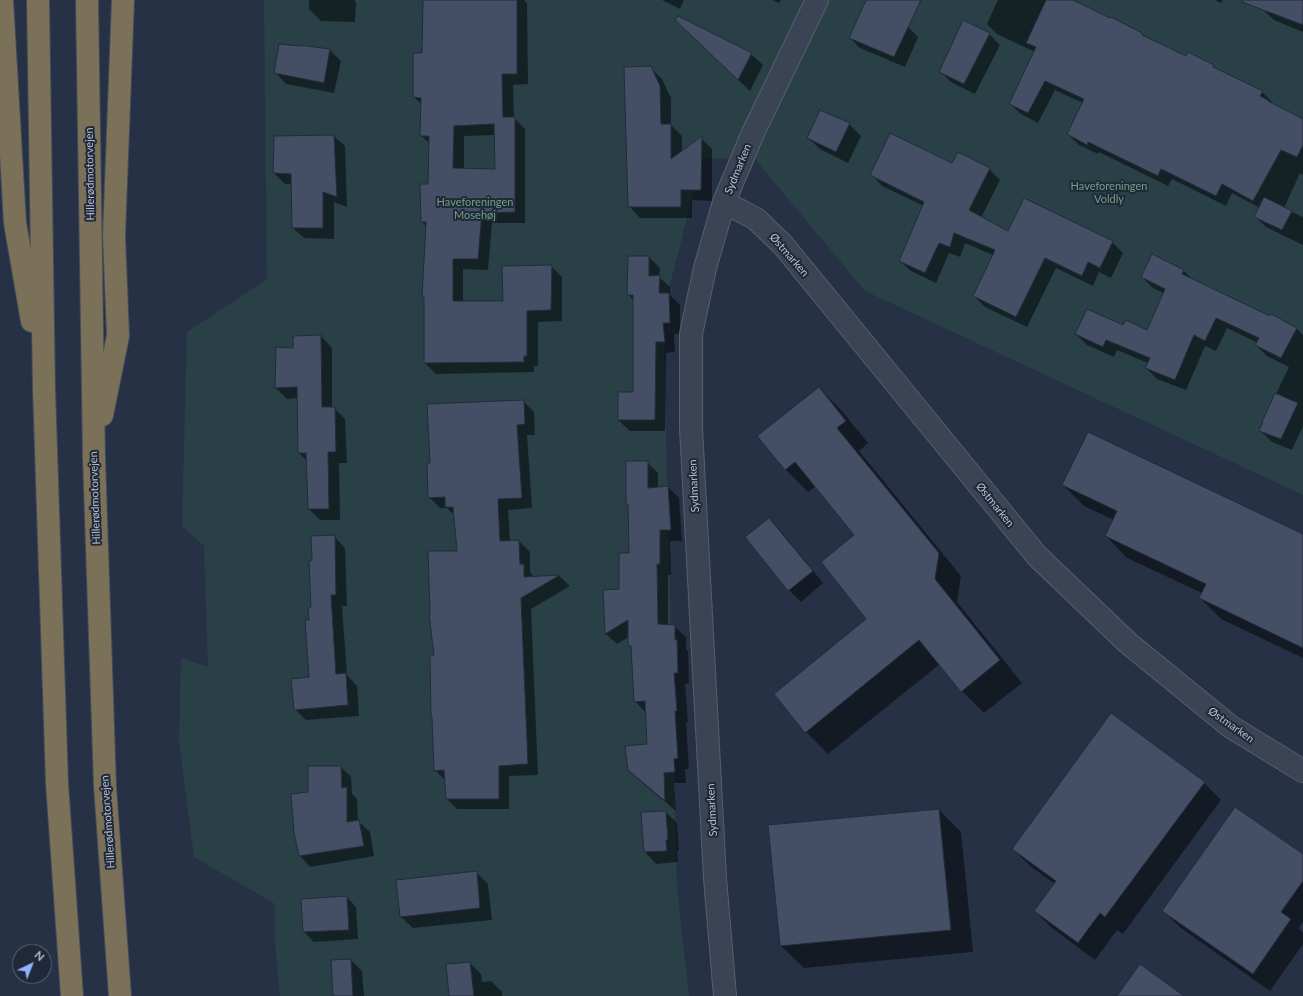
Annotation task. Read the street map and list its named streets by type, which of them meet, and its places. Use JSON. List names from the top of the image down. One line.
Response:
{"streets":{"highway":["Hillerødmotorvejen"],"street":["Sydmarken","Østmarken"]},"crossings":[["Sydmarken","Østmarken"]],"parks":["Haveforeningen Voldly","Haveforeningen Mosehøj"],"north":"top right"}
